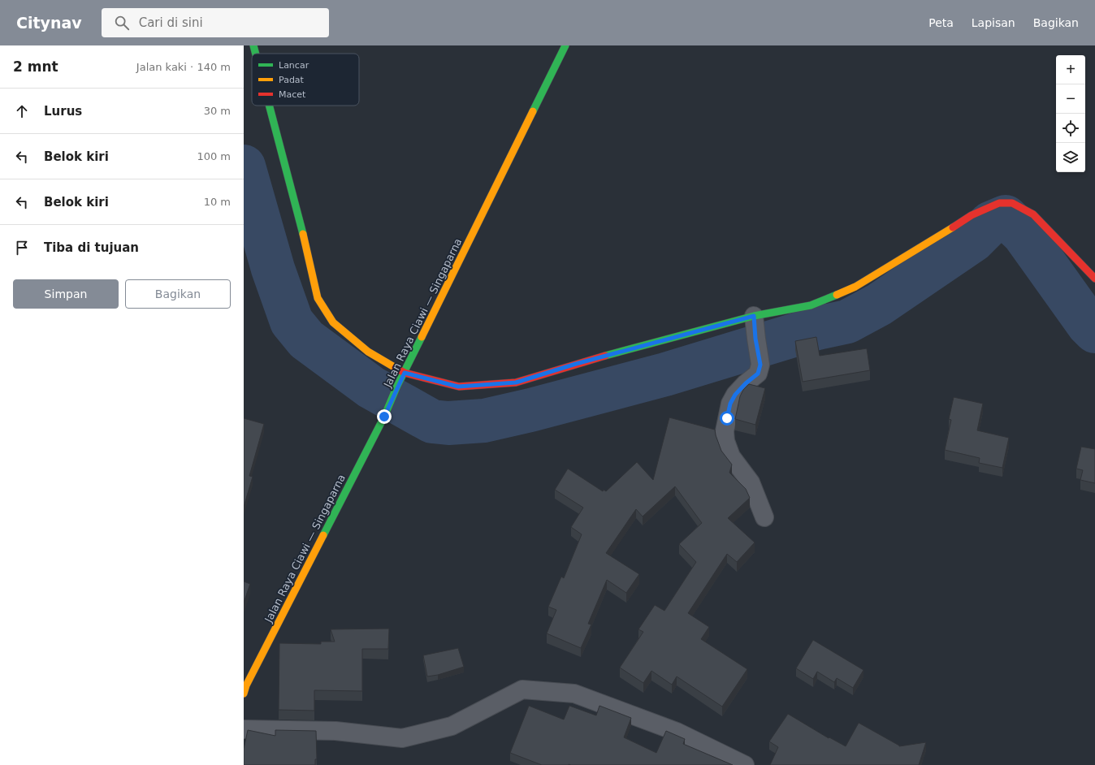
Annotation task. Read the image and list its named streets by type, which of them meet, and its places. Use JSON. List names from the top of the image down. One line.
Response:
{"streets":{"street":["Jalan Raya Ciawi — Singaparna"]},"legend":["Lancar","Padat","Macet"],"page":{"header":"Citynav","search":"Cari di sini","nav":["Peta","Lapisan","Bagikan"],"heading":["2 mnt","Jalan kaki · 140 m"],"map_buttons":["+","−"],"list":[["Lurus","30 m"],["Belok kiri","100 m"],["Belok kiri","10 m"],"Tiba di tujuan"],"buttons":["Simpan","Bagikan"]}}
